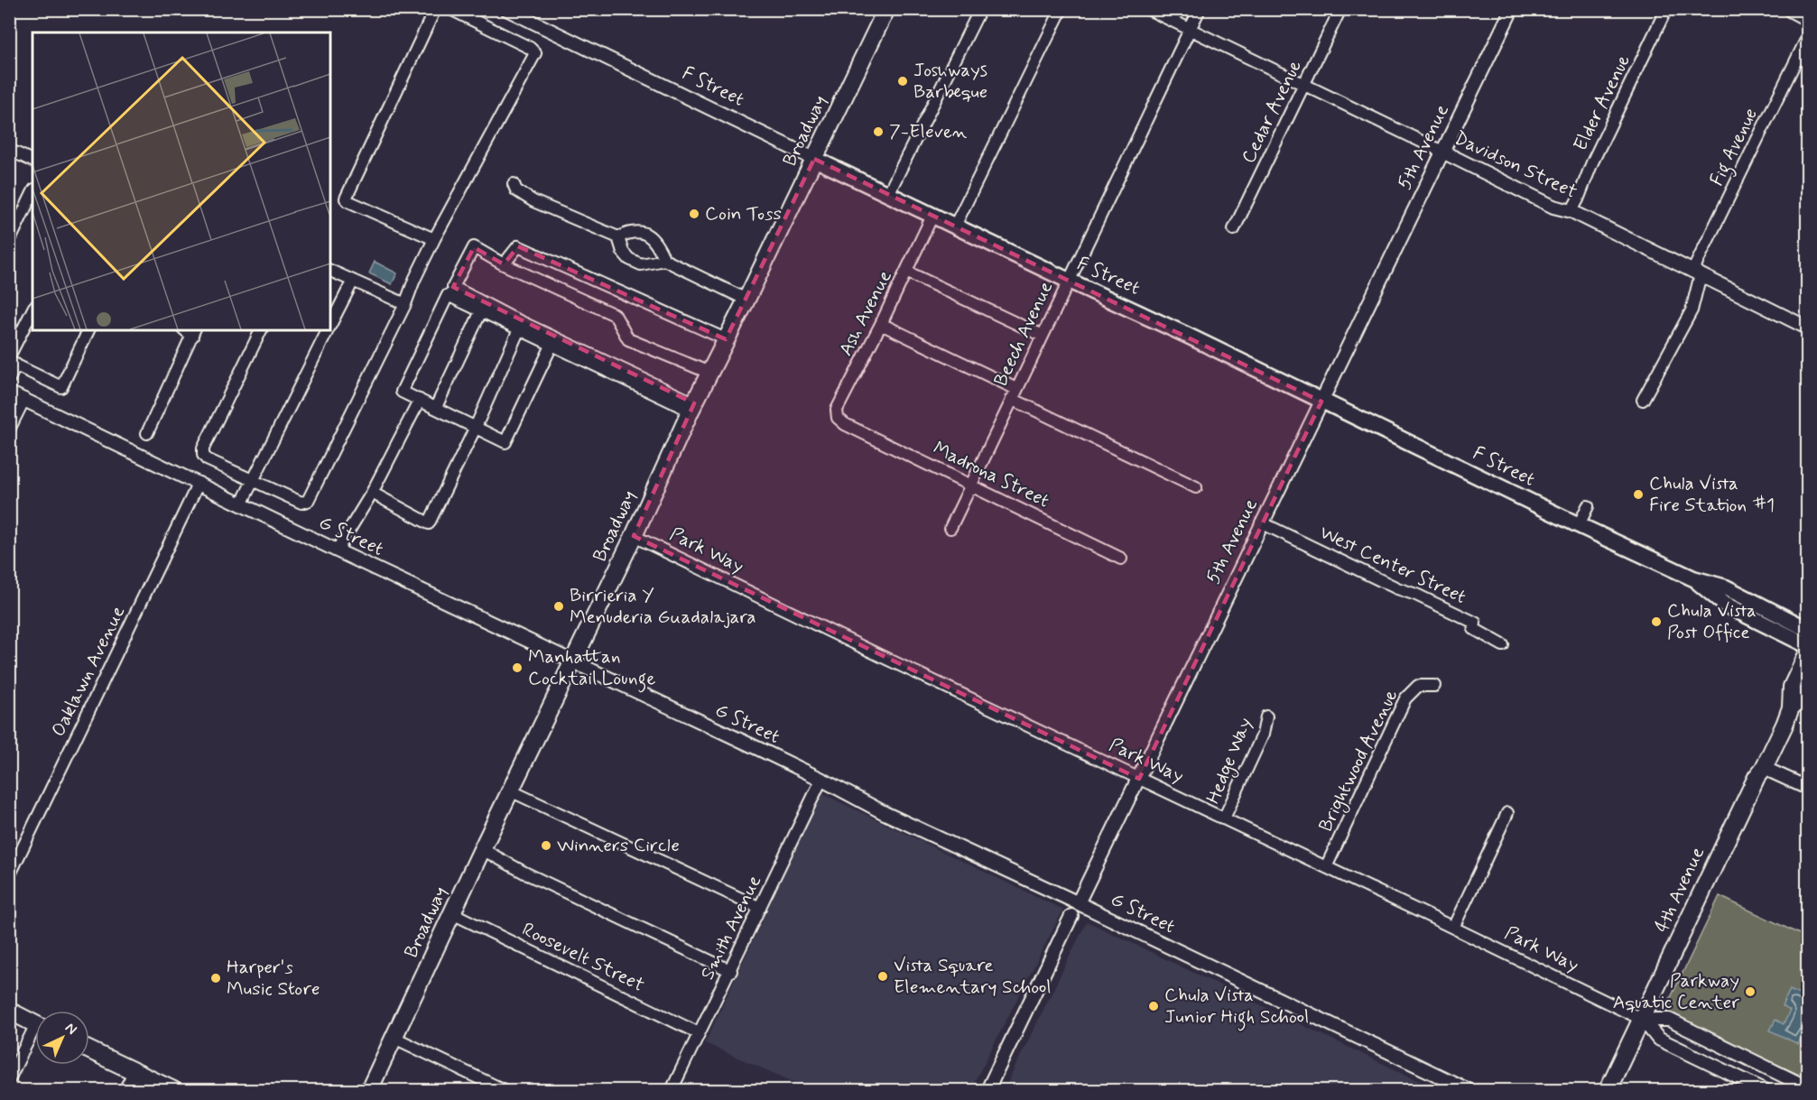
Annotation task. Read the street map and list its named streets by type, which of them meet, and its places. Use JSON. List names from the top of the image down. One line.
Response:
{"streets":{"main road":["F Street","Broadway","4th Avenue"],"street":["Elder Avenue","Cedar Avenue","5th Avenue","Fig Avenue","Davidson Street","Ash Avenue","Beech Avenue","Madrona Street","G Street","Park Way","West Center Street","Oaklawn Avenue","Hedge Way","Brightwood Avenue","Smith Avenue","Roosevelt Street"]},"crossings":[["F Street","Broadway"],["F Street","5th Avenue"],["F Street","Ash Avenue"],["F Street","Beech Avenue"],["Elder Avenue","Davidson Street"],["Cedar Avenue","Davidson Street"],["Broadway","G Street"],["Broadway","Park Way"],["Broadway","Roosevelt Street"],["5th Avenue","Davidson Street"],["5th Avenue","G Street"],["5th Avenue","Park Way"],["5th Avenue","West Center Street"],["Fig Avenue","Davidson Street"],["Davidson Street","Beech Avenue"],["Ash Avenue","Madrona Street"],["Beech Avenue","Madrona Street"],["G Street","Oaklawn Avenue"],["G Street","Smith Avenue"],["Park Way","Hedge Way"],["Park Way","Brightwood Avenue"],["Park Way","4th Avenue"],["Smith Avenue","Roosevelt Street"]],"places":["Joshways Barbeque","7-Eleven","Coin Toss","Chula Vista Fire Station #1","Birrieria Y Menuderia Guadalajara","Chula Vista Post Office","Manhattan Cocktail Lounge","Winners Circle","Vista Square Elementary School","Harper's Music Store","Parkway Aquatic Center","Chula Vista Junior High School"],"north":"top right"}
